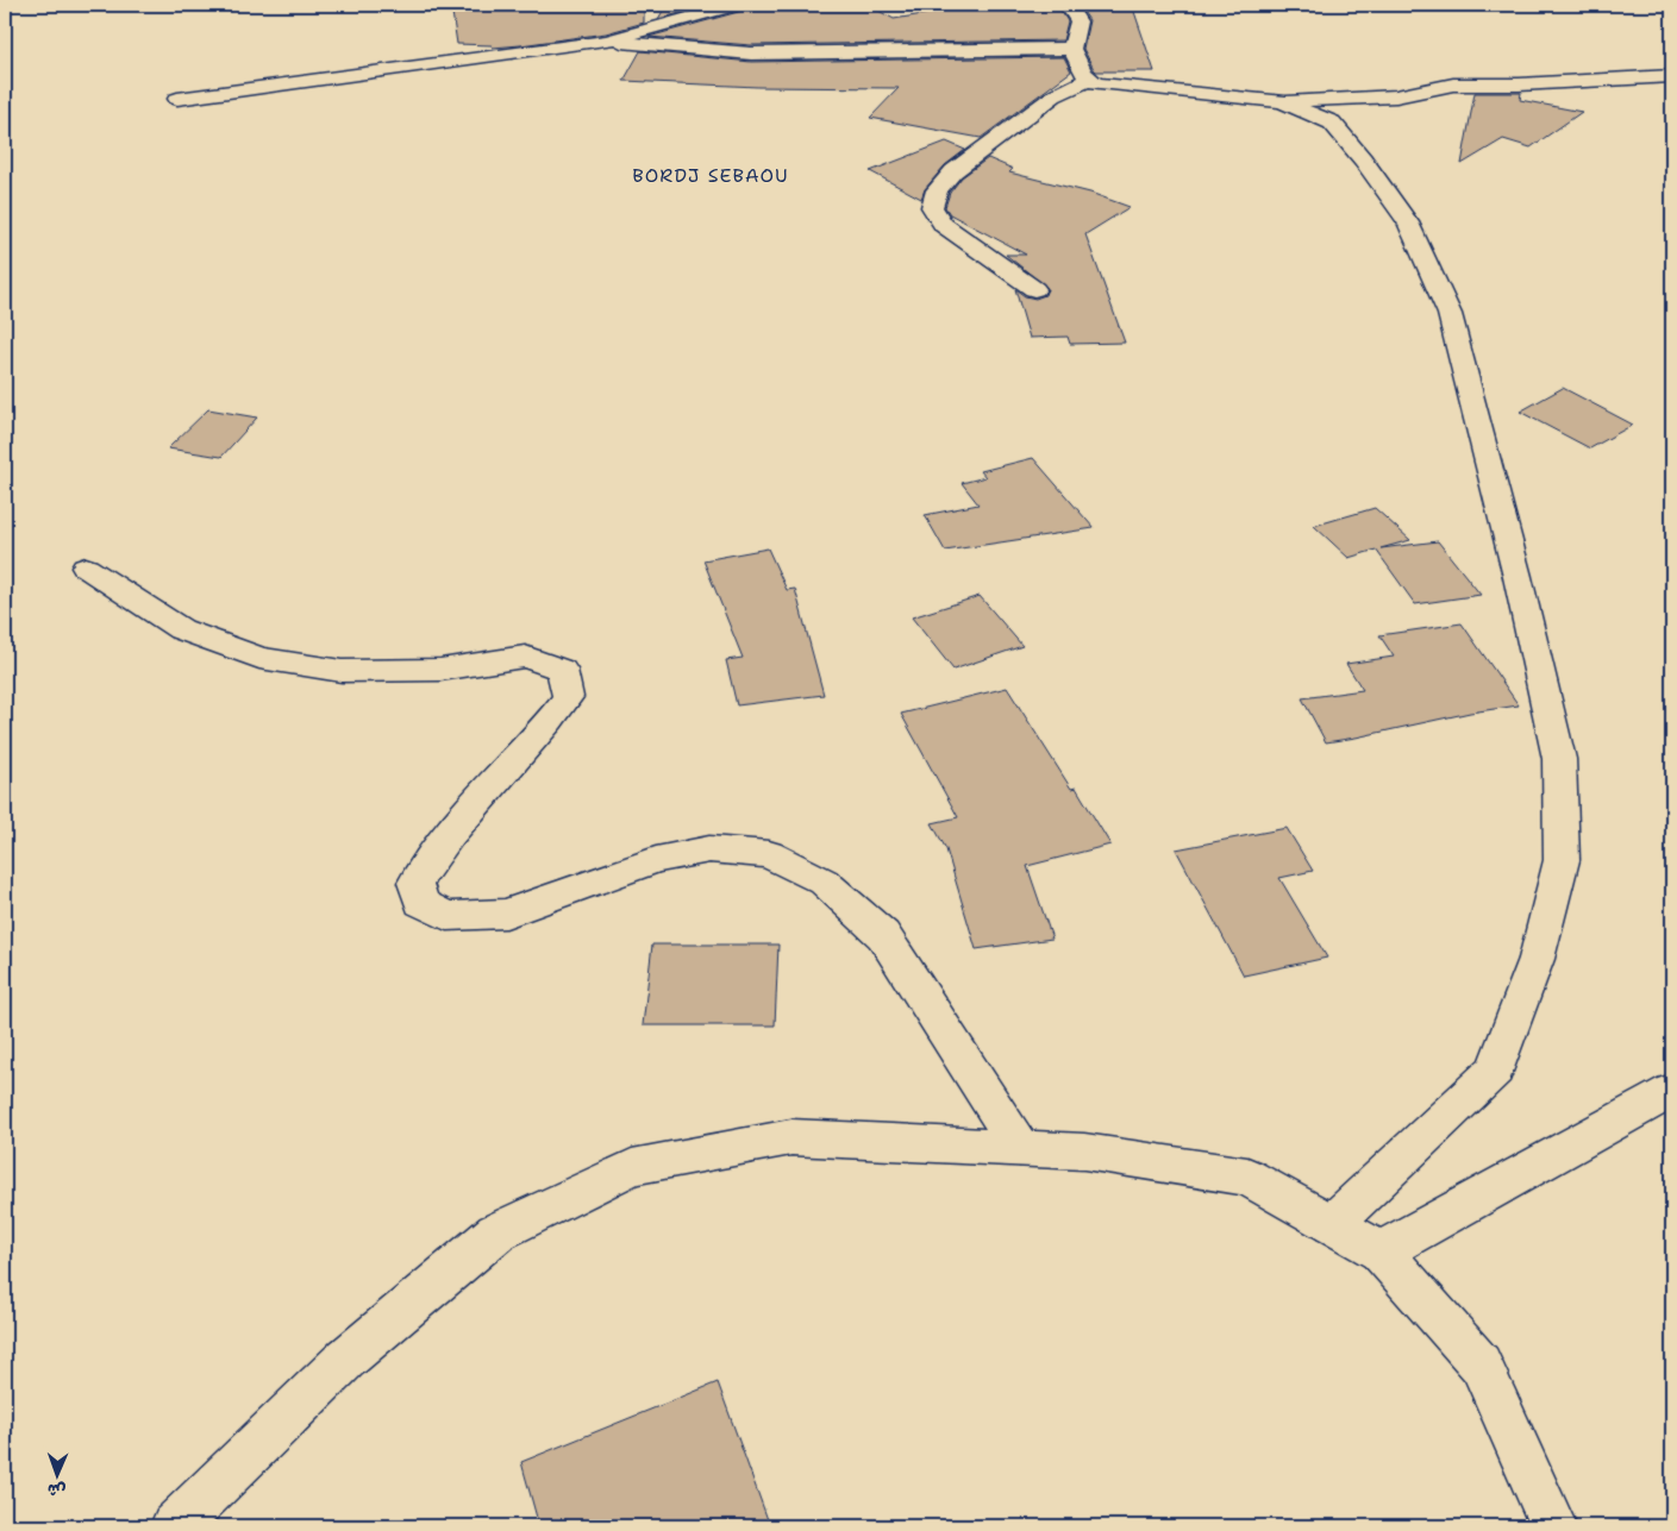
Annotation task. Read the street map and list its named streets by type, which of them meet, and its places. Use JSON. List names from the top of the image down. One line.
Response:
{"districts":["BORDJ SEBAOU"],"north":"bottom"}
